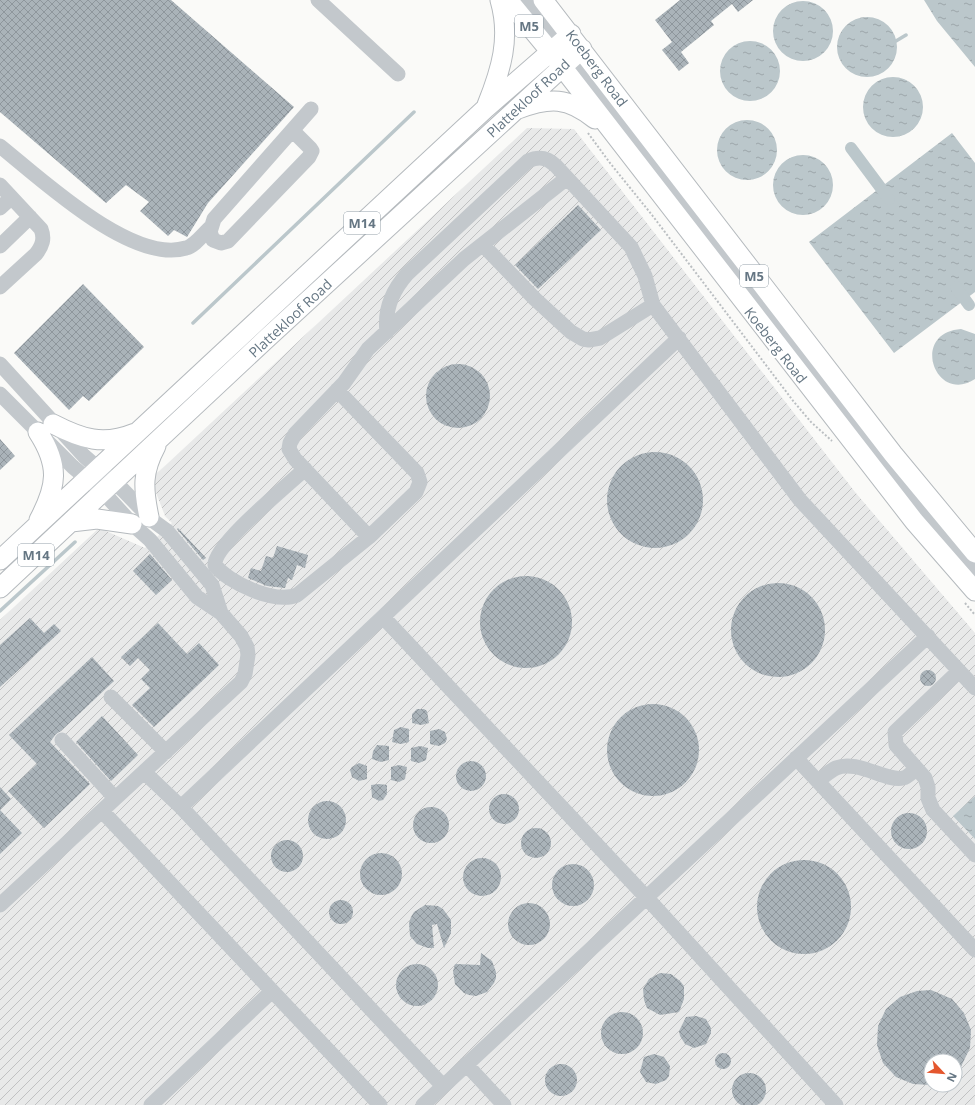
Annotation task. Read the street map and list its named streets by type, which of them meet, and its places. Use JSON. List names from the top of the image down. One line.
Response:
{"streets":{"main road":["M5","Koeberg Road","Plattekloof Road","M14"]},"crossings":[["Koeberg Road","Plattekloof Road"]],"north":"bottom right"}
